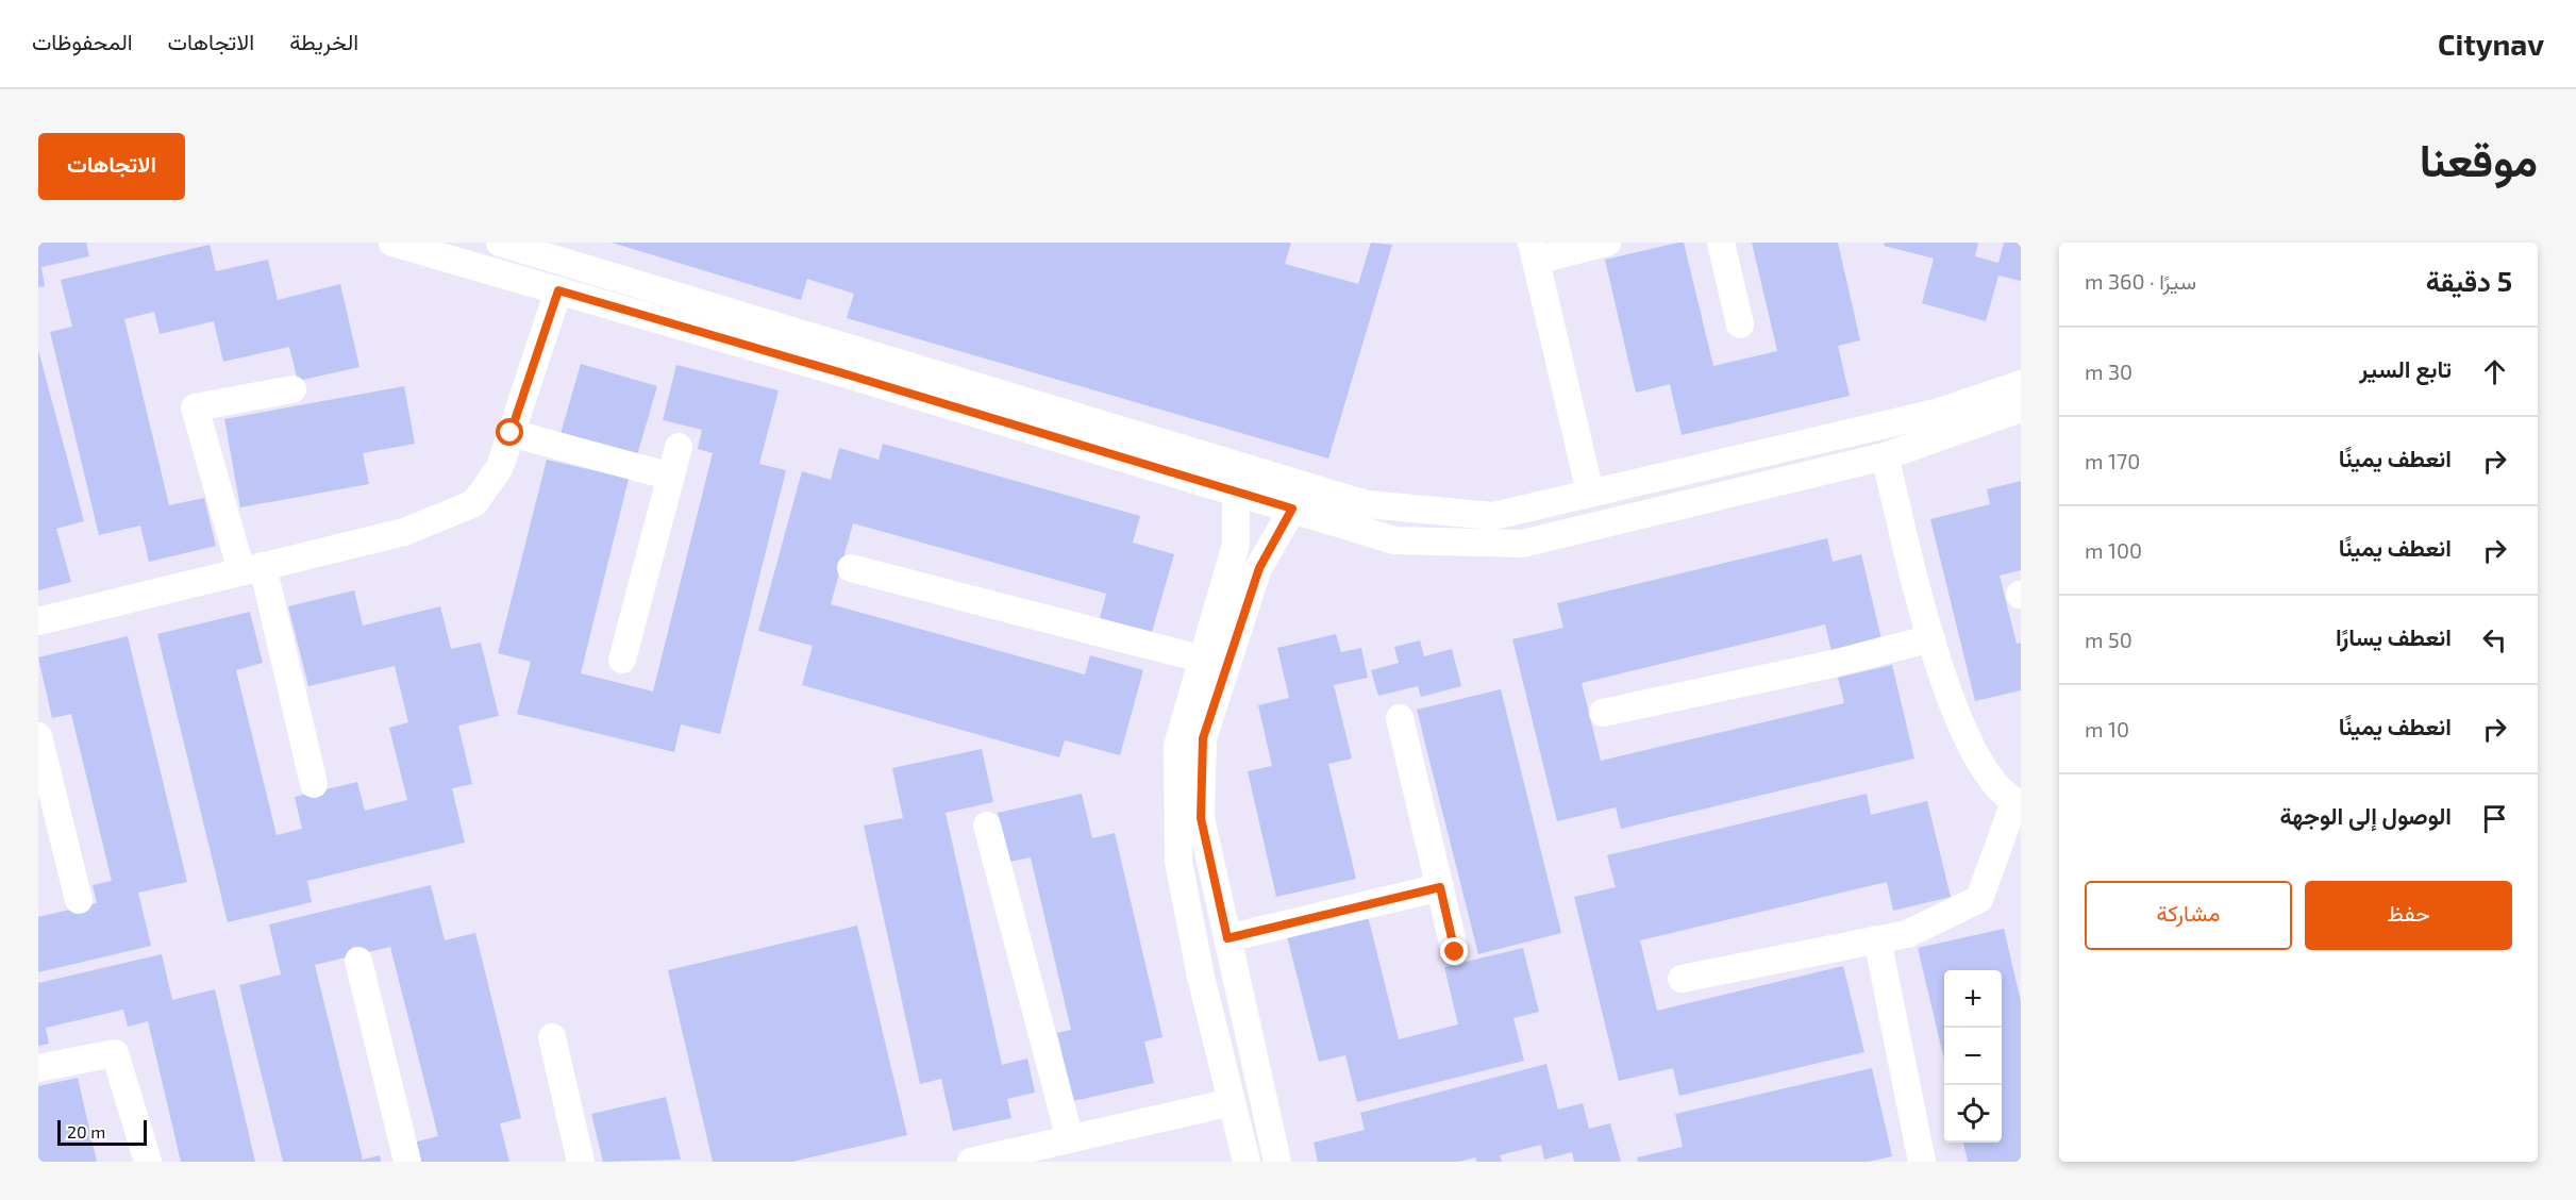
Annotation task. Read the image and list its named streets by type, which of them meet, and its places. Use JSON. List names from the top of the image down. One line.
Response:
{"scale_bar":"20 m","page":{"header":"Citynav","nav":["الخريطة","الاتجاهات","المحفوظات"],"title":"موقعنا","buttons":["الاتجاهات",["حفظ","مشاركة"]],"heading":["5 دقيقة","سيرًا · 360 m"],"list":[["تابع السير","30 m"],["انعطف يمينًا","170 m"],["انعطف يمينًا","100 m"],["انعطف يسارًا","50 m"],["انعطف يمينًا","10 m"],"الوصول إلى الوجهة"],"map_buttons":["+","−"],"scale":"20 m"}}
